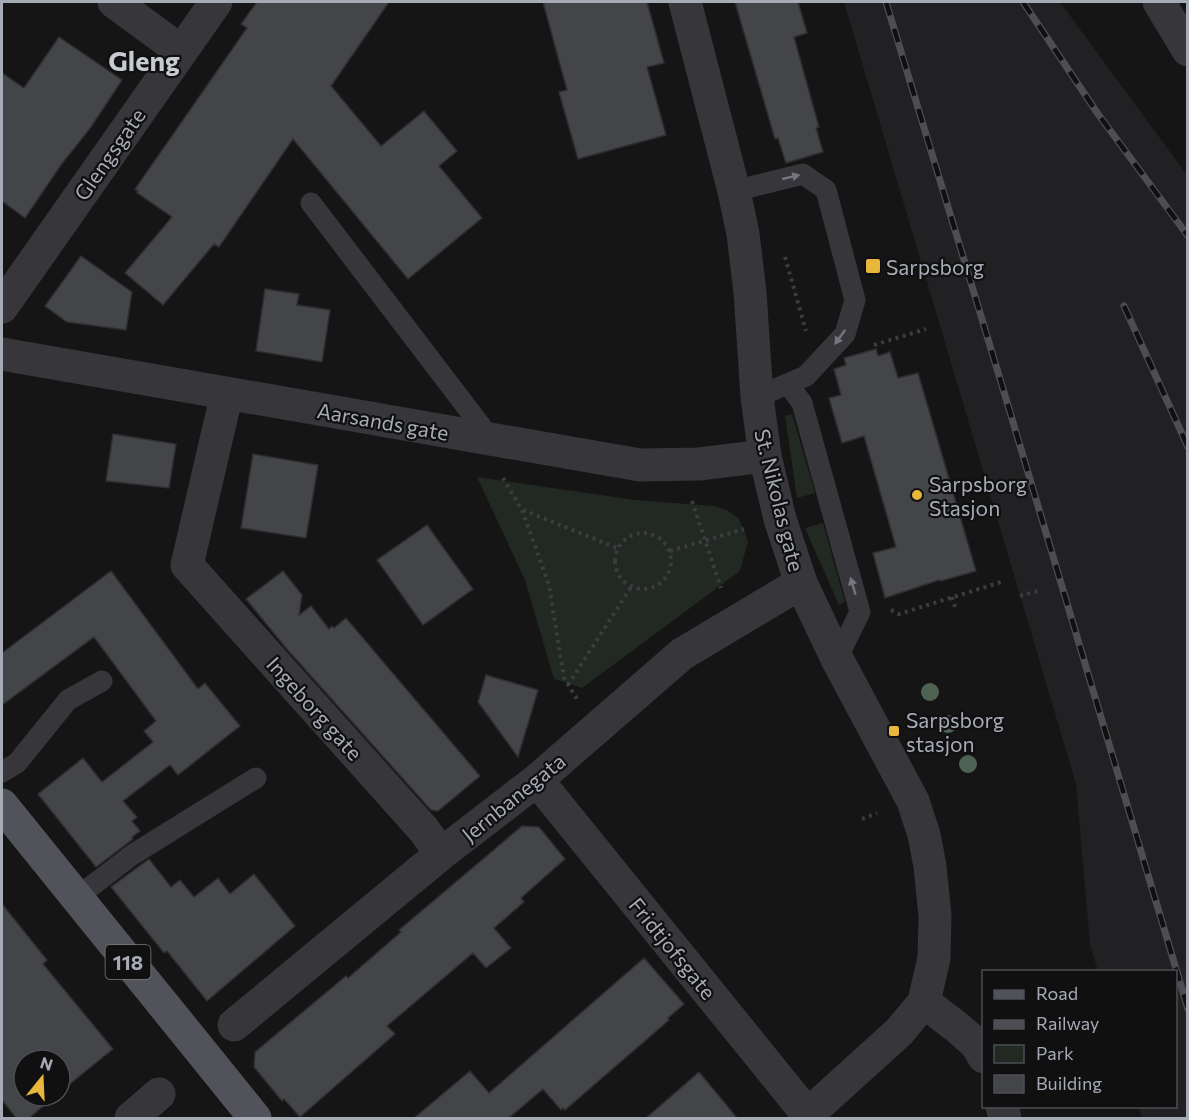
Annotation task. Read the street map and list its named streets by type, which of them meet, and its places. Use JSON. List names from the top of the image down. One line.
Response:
{"streets":{"main road":["118"],"street":["Glengsgate","Aarsands gate","St. Nikolas gate","Ingeborg gate","Jernbanegata","Fridtjofsgate"]},"crossings":[["Aarsands gate","St. Nikolas gate"],["Aarsands gate","Ingeborg gate"],["St. Nikolas gate","Jernbanegata"],["Ingeborg gate","Jernbanegata"],["Jernbanegata","Fridtjofsgate"]],"districts":["Gleng"],"places":{"transit":["Sarpsborg","Sarpsborg stasjon"],"other":["Sarpsborg Stasjon"]},"legend":["Road","Railway","Park","Building"],"north":"top"}
